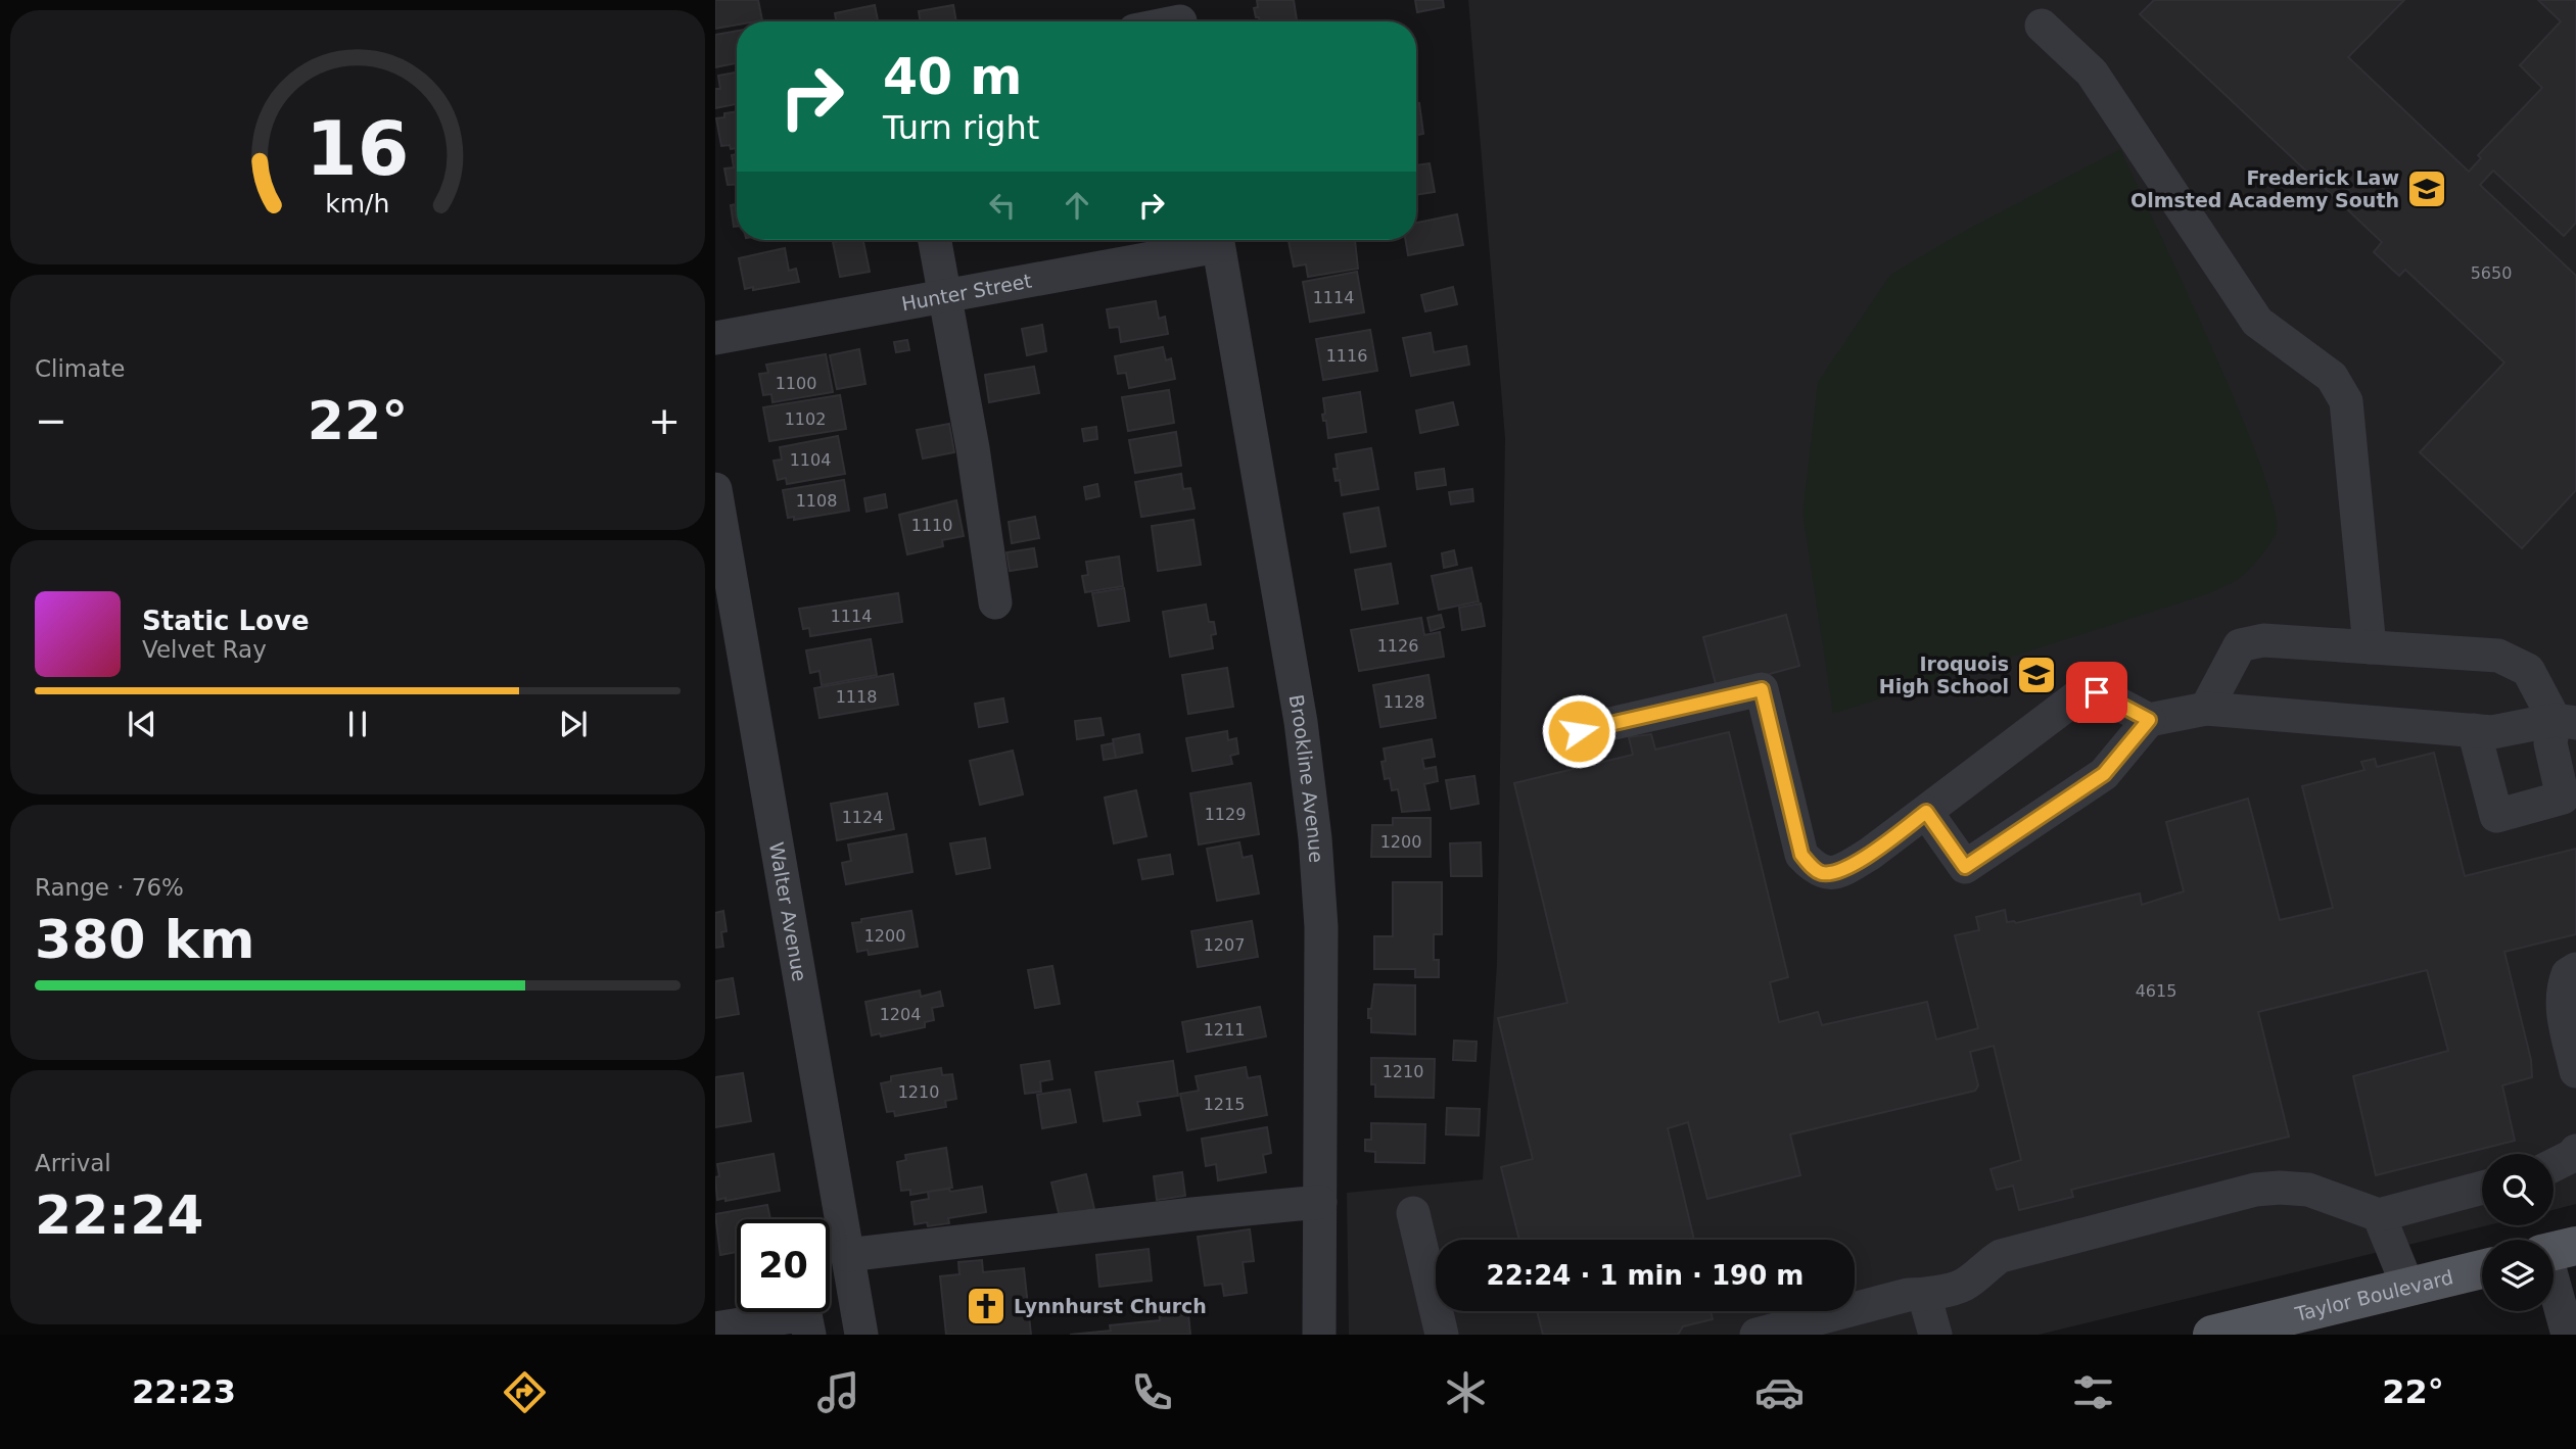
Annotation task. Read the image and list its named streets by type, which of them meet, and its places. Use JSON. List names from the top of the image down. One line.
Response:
{"streets":{"main road":["Taylor Boulevard"],"street":["Hunter Street","Brookline Avenue","Walter Avenue"]},"places":{"school or university":["Frederick Law Olmsted Academy South","Iroquois High School"],"church":["Lynnhurst Church"]},"house_numbers":["5650","1114","1116","1100","1102","1104","1108","1110","1114","1126","1118","1128","1129","1124","1200","1200","1207","4615","1204","1211","1210","1210","1215"],"page":{"turn":["40 m","Turn right"],"tile":["Climate",["Range · 76%","380 km"],["Arrival","22:24"]],"heat":["−","22°","+"],"song":["Static Love","Velvet Ray"],"limit":"20","trip":"22:24 · 1 min · 190 m","tabs":["22:23","22°"],"gauge":["16","km/h"]}}
